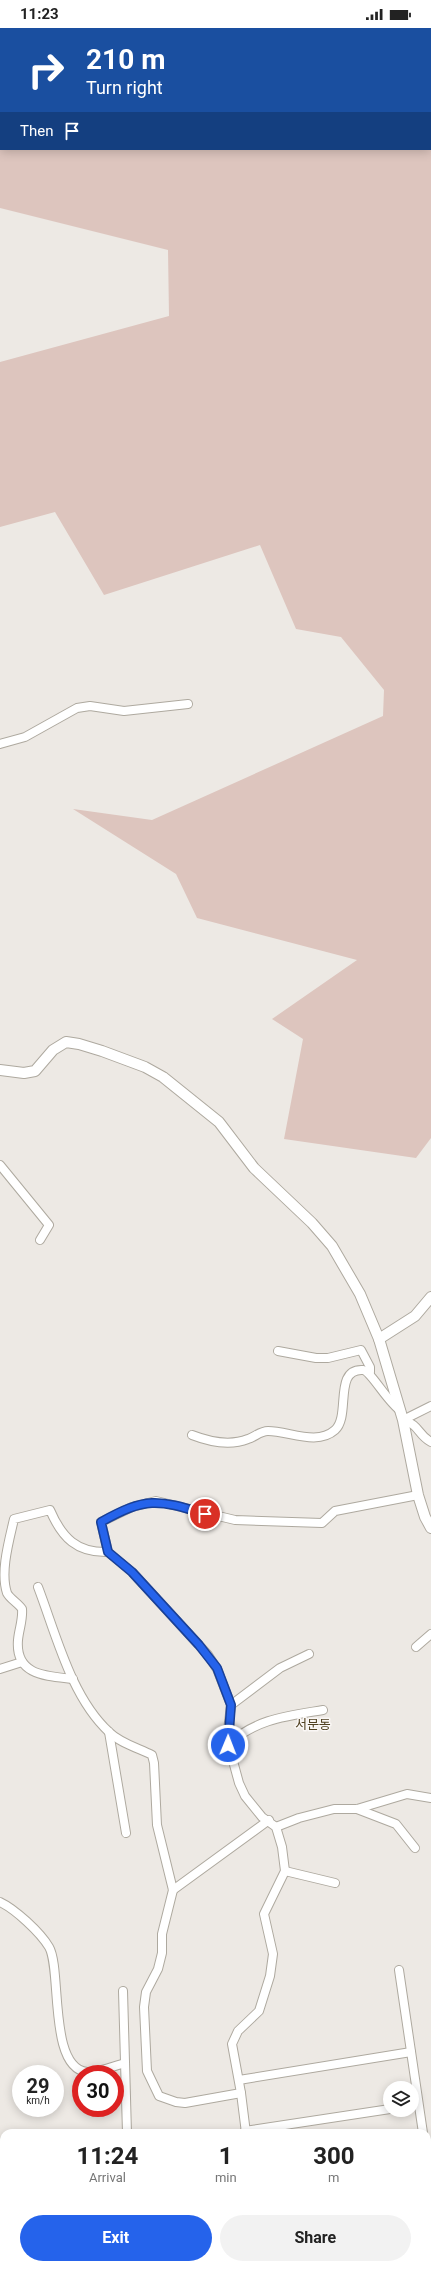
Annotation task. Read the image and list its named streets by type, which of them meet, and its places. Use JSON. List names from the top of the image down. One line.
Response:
{"districts":["서문동"],"page":{"status":"11:23","turn":["210 m","Turn right"],"then":"Then","speed":"29 km/h","limit":"30","eta":["11:24","Arrival","1","min","300","m"],"buttons":["Exit","Share"]}}
